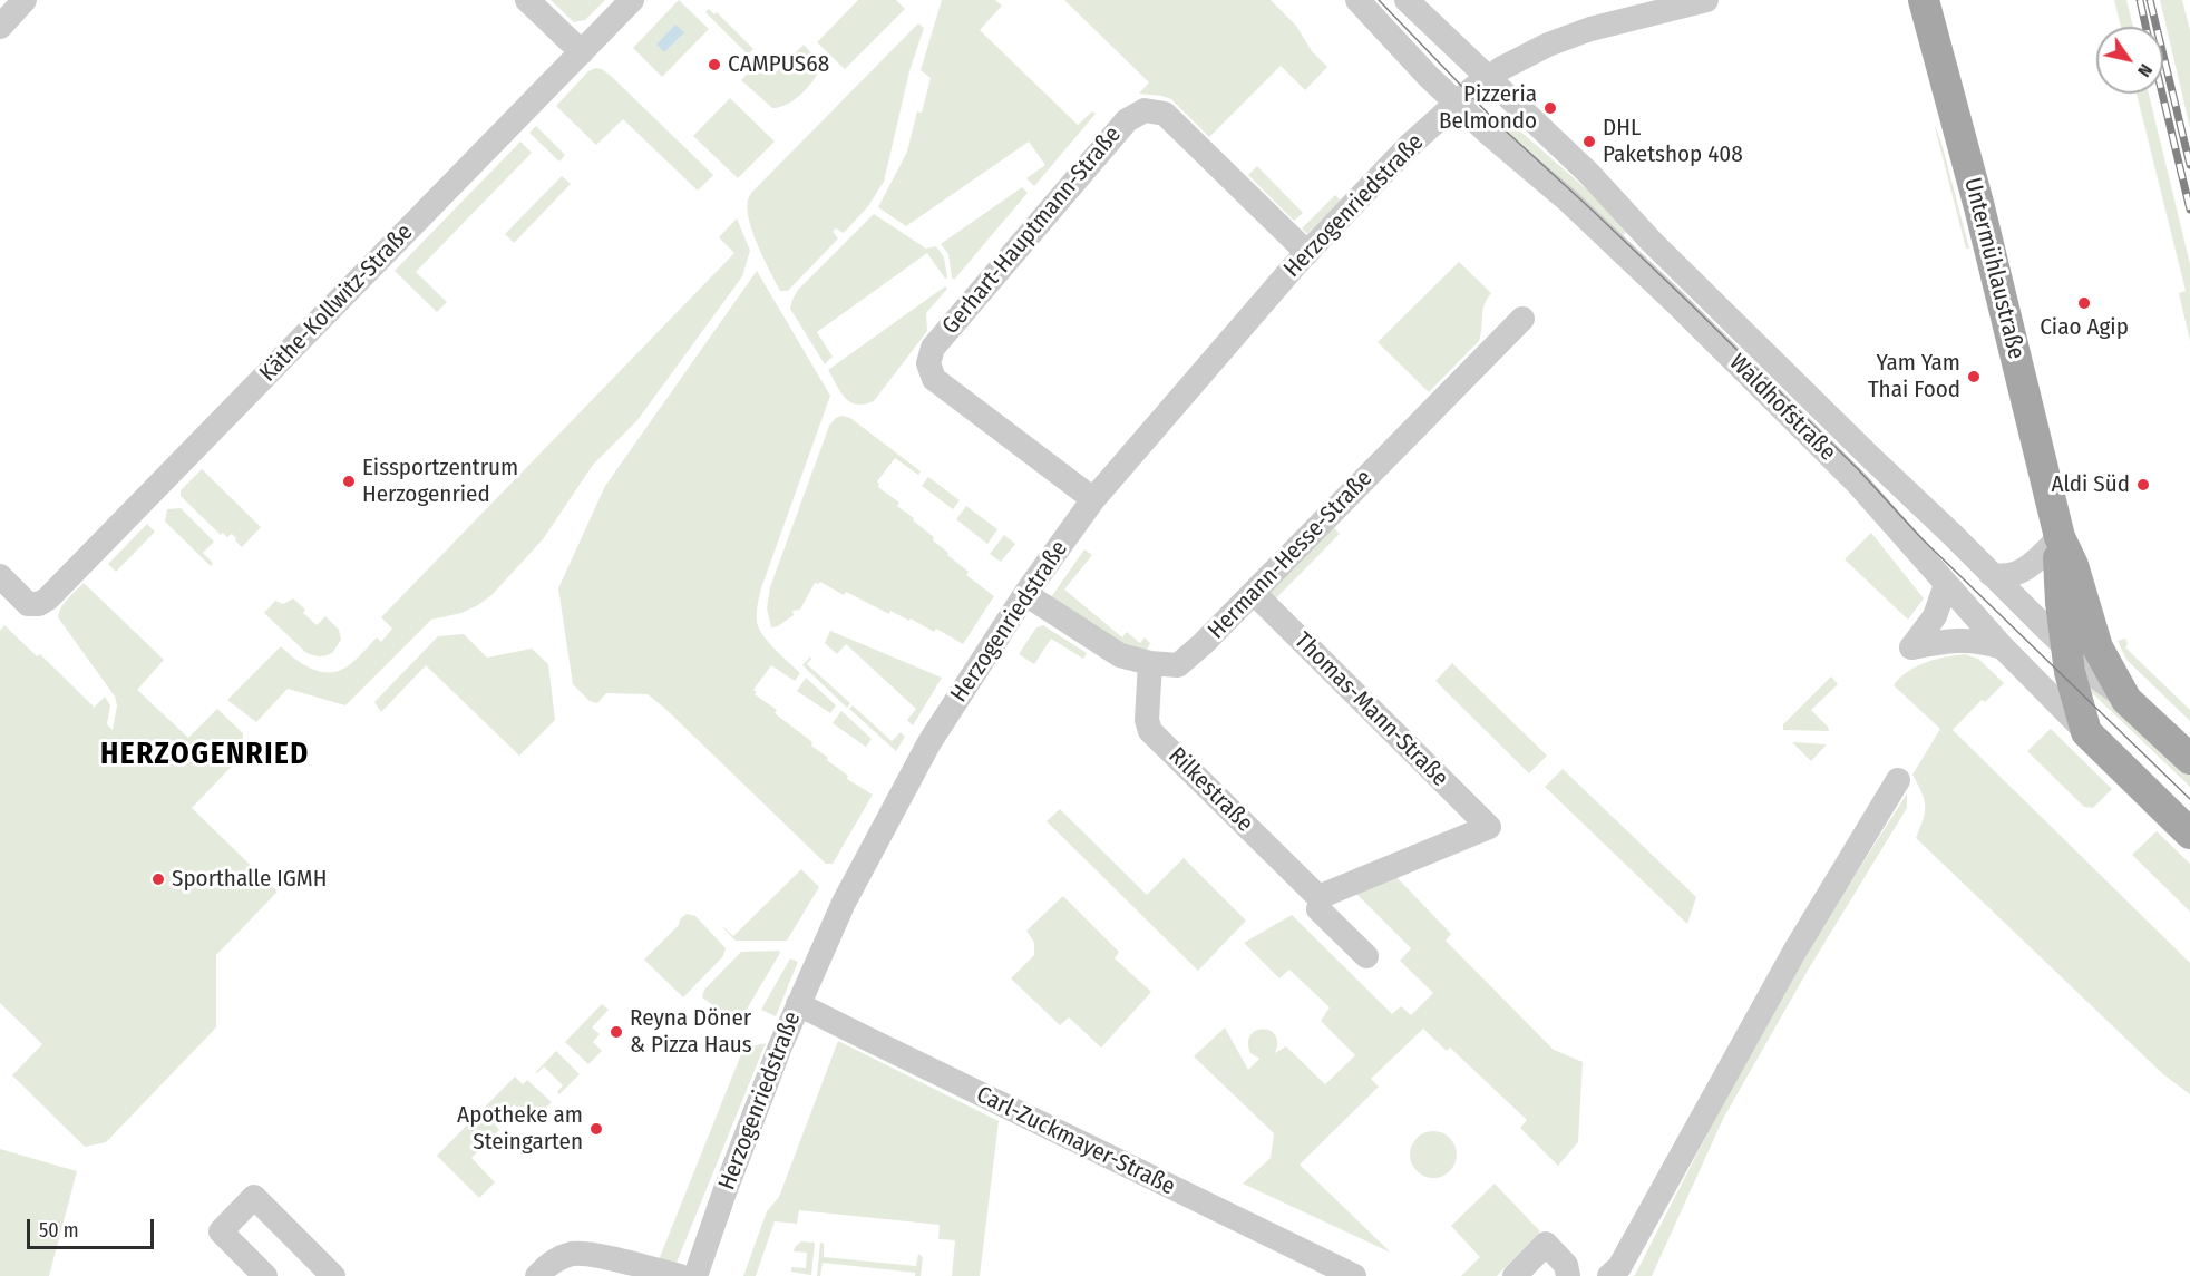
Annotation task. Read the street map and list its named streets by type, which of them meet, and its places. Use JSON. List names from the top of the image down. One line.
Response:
{"streets":{"main road":["Untermühlaustraße","Waldhofstraße"],"street":["Herzogenriedstraße","Gerhart-Hauptmann-Straße","Käthe-Kollwitz-Straße","Hermann-Hesse-Straße","Thomas-Mann-Straße","Rilkestraße","Carl-Zuckmayer-Straße"]},"crossings":[["Herzogenriedstraße","Gerhart-Hauptmann-Straße"],["Herzogenriedstraße","Waldhofstraße"],["Herzogenriedstraße","Hermann-Hesse-Straße"],["Herzogenriedstraße","Carl-Zuckmayer-Straße"],["Untermühlaustraße","Waldhofstraße"],["Hermann-Hesse-Straße","Thomas-Mann-Straße"],["Hermann-Hesse-Straße","Rilkestraße"],["Thomas-Mann-Straße","Rilkestraße"]],"districts":["HERZOGENRIED"],"places":["CAMPUS68","Pizzeria Belmondo","DHL Paketshop 408","Ciao Agip","Yam Yam Thai Food","Eissportzentrum Herzogenried","Aldi Süd","Sporthalle IGMH","Reyna Döner & Pizza Haus","Apotheke am Steingarten"],"scale_bar":"50 m","north":"bottom right"}
